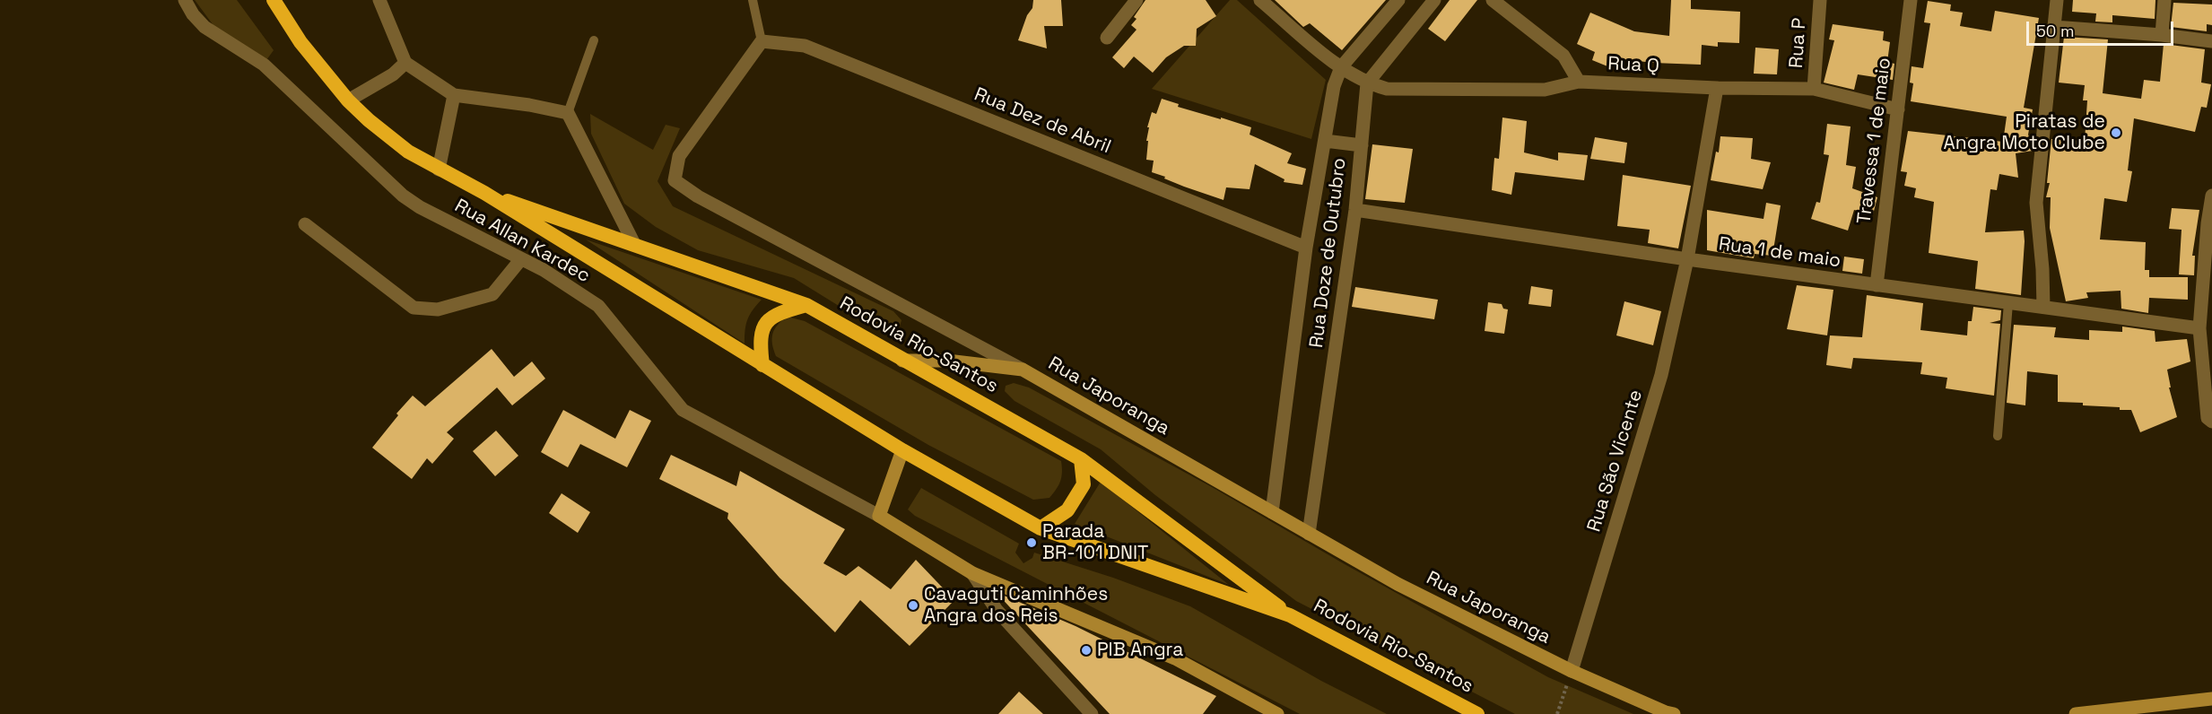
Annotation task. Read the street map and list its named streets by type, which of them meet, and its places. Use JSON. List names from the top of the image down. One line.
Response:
{"streets":{"highway":["Rodovia Rio-Santos"],"main road":["Rua Japoranga"],"street":["Rua P","Rua Q","Rua Dez de Abril","Travessa 1 de maio","Rua Allan Kardec","Rua Doze de Outubro","Rua 1 de maio","Rua São Vicente"]},"crossings":[["Rua P","Rua Q"],["Rua Q","Travessa 1 de maio"],["Rua Q","Rua Doze de Outubro"],["Rua Q","Rua São Vicente"],["Rua Dez de Abril","Rua Doze de Outubro"],["Rua Dez de Abril","Rua Japoranga"],["Travessa 1 de maio","Rua 1 de maio"],["Rua Doze de Outubro","Rua 1 de maio"],["Rua Doze de Outubro","Rua Japoranga"],["Rua 1 de maio","Rua São Vicente"],["Rua Japoranga","Rua São Vicente"]],"places":["Piratas de Angra Moto Clube","Parada BR-101 DNIT","Cavaguti Caminhões Angra dos Reis","PIB Angra"],"scale_bar":"50 m"}
